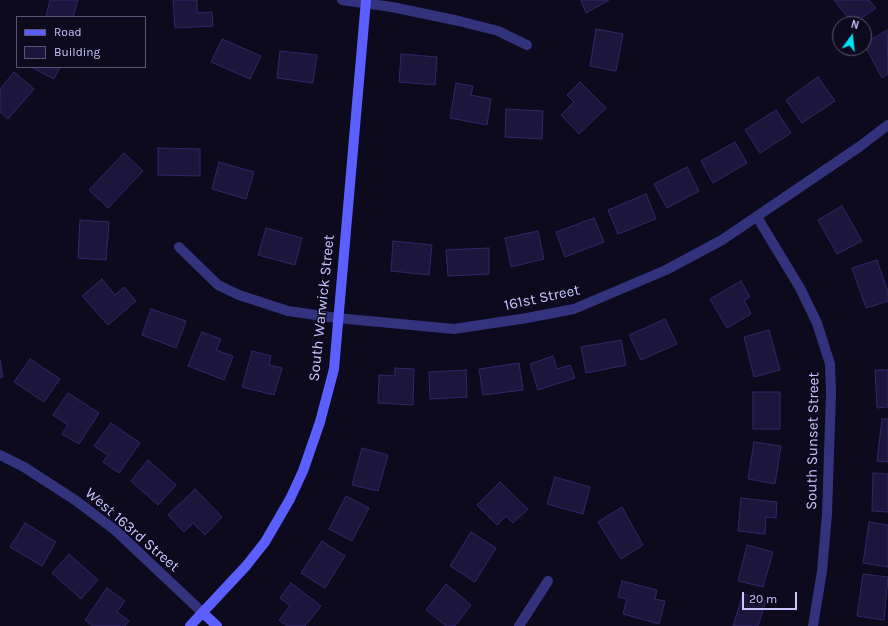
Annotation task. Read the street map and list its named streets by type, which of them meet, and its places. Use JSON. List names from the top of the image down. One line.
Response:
{"streets":{"street":["161st Street","South Warwick Street","South Sunset Street","West 163rd Street"]},"crossings":[["161st Street","South Warwick Street"],["161st Street","South Sunset Street"],["South Warwick Street","West 163rd Street"]],"legend":["Road","Building"],"scale_bar":"20 m","north":"top"}
